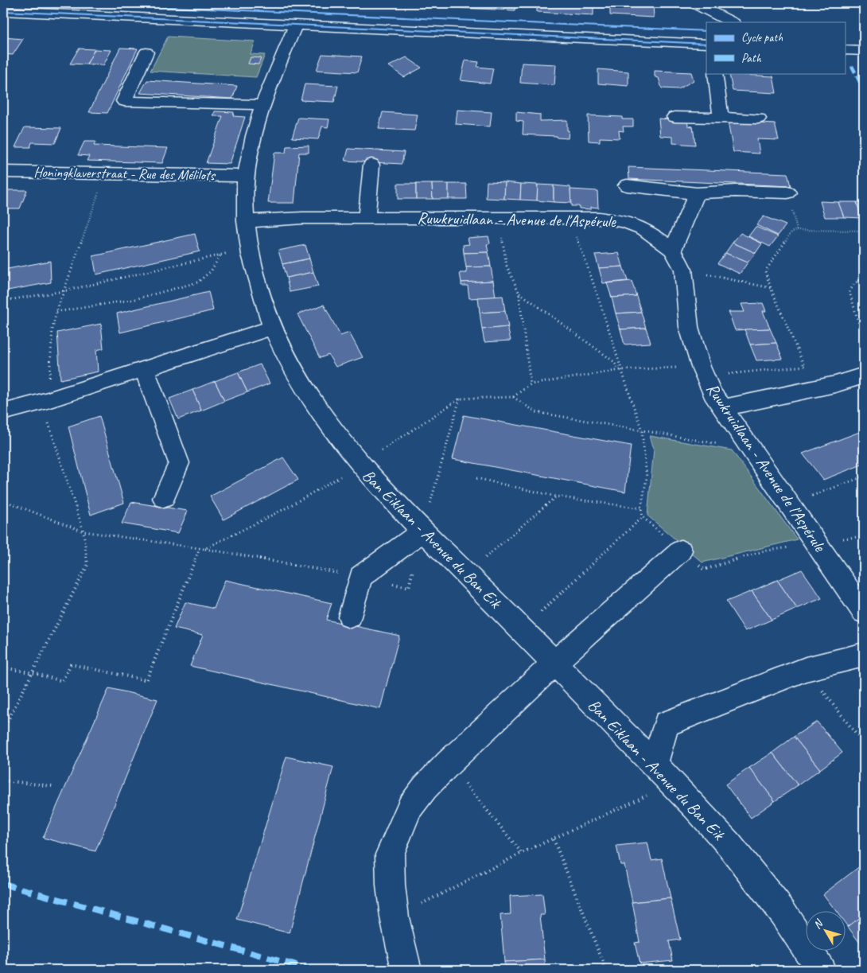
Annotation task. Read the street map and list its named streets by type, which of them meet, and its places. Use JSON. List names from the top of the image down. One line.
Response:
{"streets":{"street":["Honingklaverstraat - Rue des Mélilots","Ruwkruidlaan - Avenue de l'Aspérule","Ban Eiklaan - Avenue du Ban Eik"]},"crossings":[["Honingklaverstraat - Rue des Mélilots","Ban Eiklaan - Avenue du Ban Eik"],["Ruwkruidlaan - Avenue de l'Aspérule","Ban Eiklaan - Avenue du Ban Eik"]],"legend":["Cycle path","Path"],"north":"top left"}
